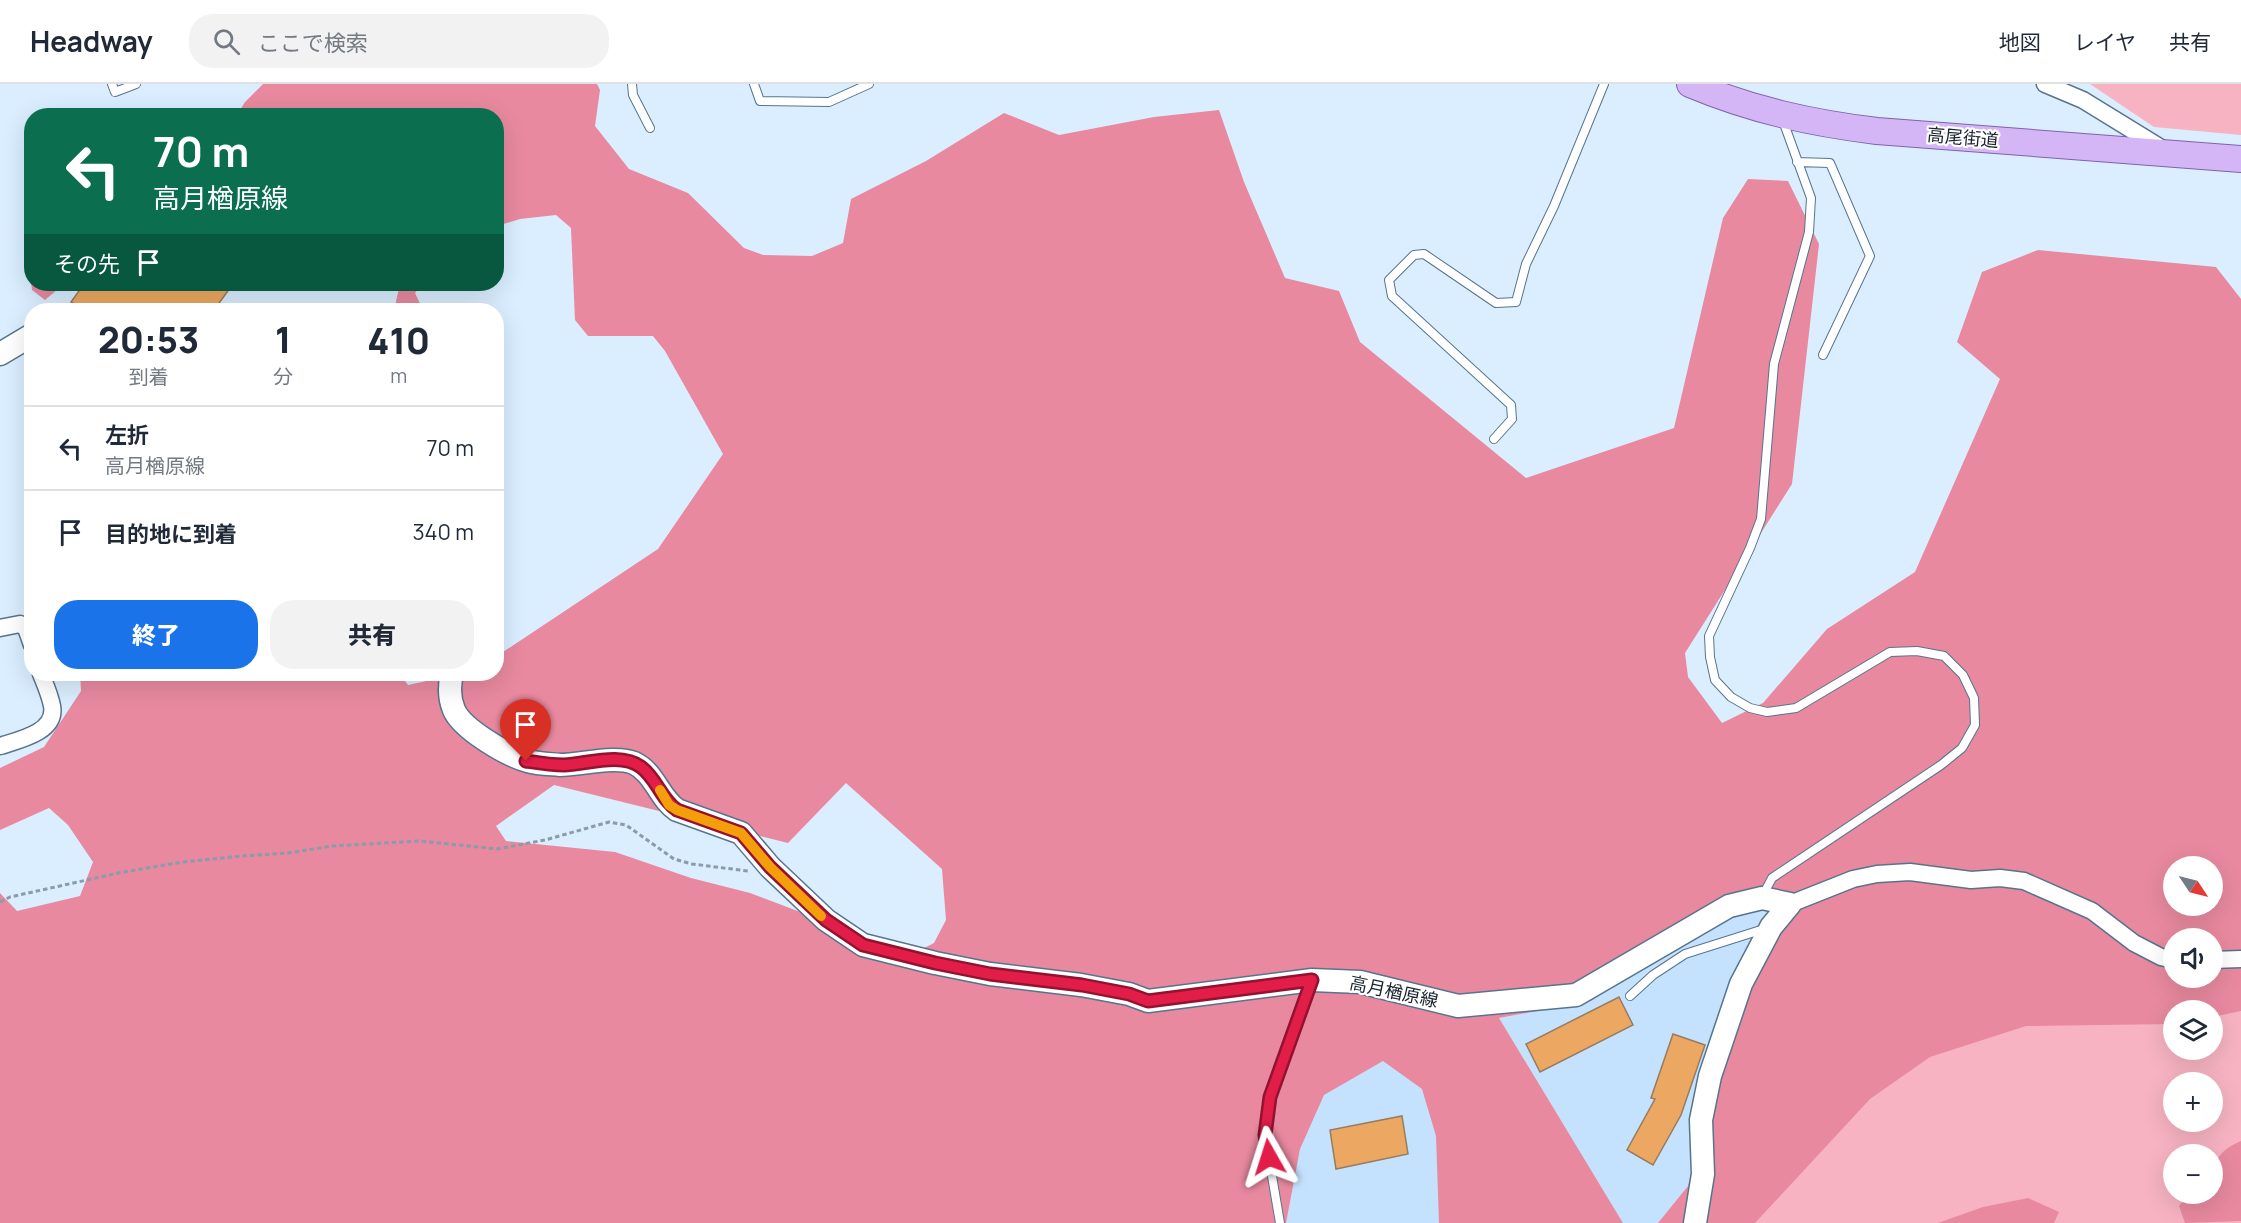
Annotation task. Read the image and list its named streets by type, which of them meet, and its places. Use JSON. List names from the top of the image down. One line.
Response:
{"streets":{"main road":["高尾街道","高月楢原線"]},"north":"bottom right","page":{"header":"Headway","search":"ここで検索","nav":["地図","レイヤ","共有"],"turn":["70 m","高月楢原線"],"then":"その先","eta":["20:53","到着","1","分","410","m"],"list":[{"name":"左折","note":"高月楢原線","value":"70 m"},{"name":"目的地に到着","value":"340 m"}],"buttons":["終了","共有"],"map_buttons":["+","−"]}}
